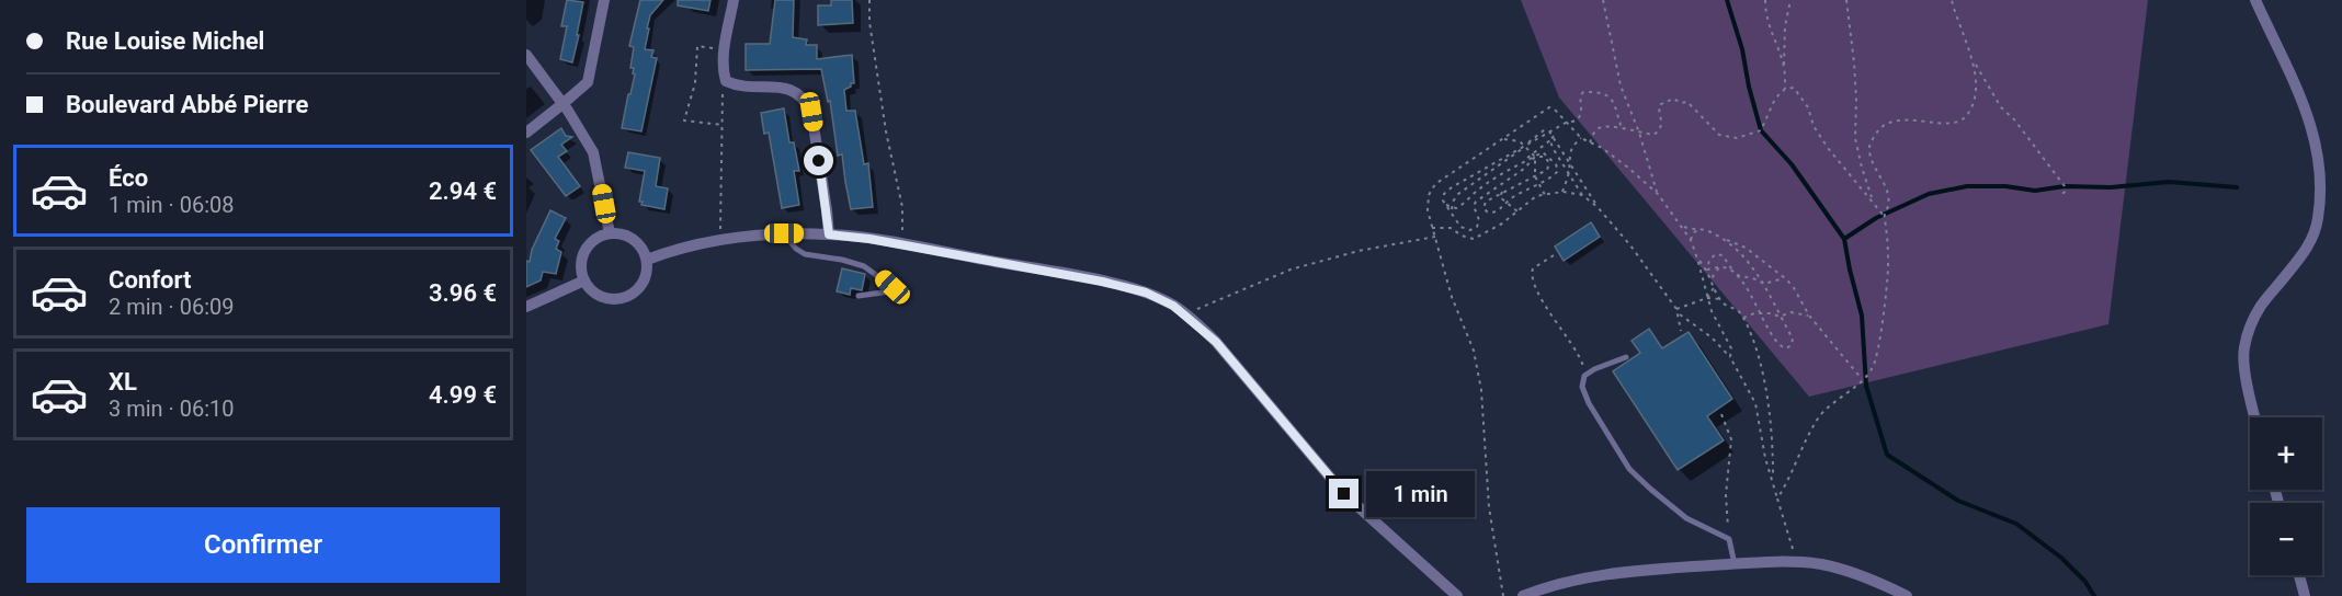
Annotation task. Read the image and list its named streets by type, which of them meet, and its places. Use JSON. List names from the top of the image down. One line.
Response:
{"page":{"banner":["Rue Louise Michel","Boulevard Abbé Pierre"],"list":[{"name":"Éco","note":"1 min · 06:08","value":"2.94 €"},{"name":"Confort","note":"2 min · 06:09","value":"3.96 €"},{"name":"XL","note":"3 min · 06:10","value":"4.99 €"}],"map_buttons":["+","−"],"bubble":"1 min","buttons":"Confirmer"}}
